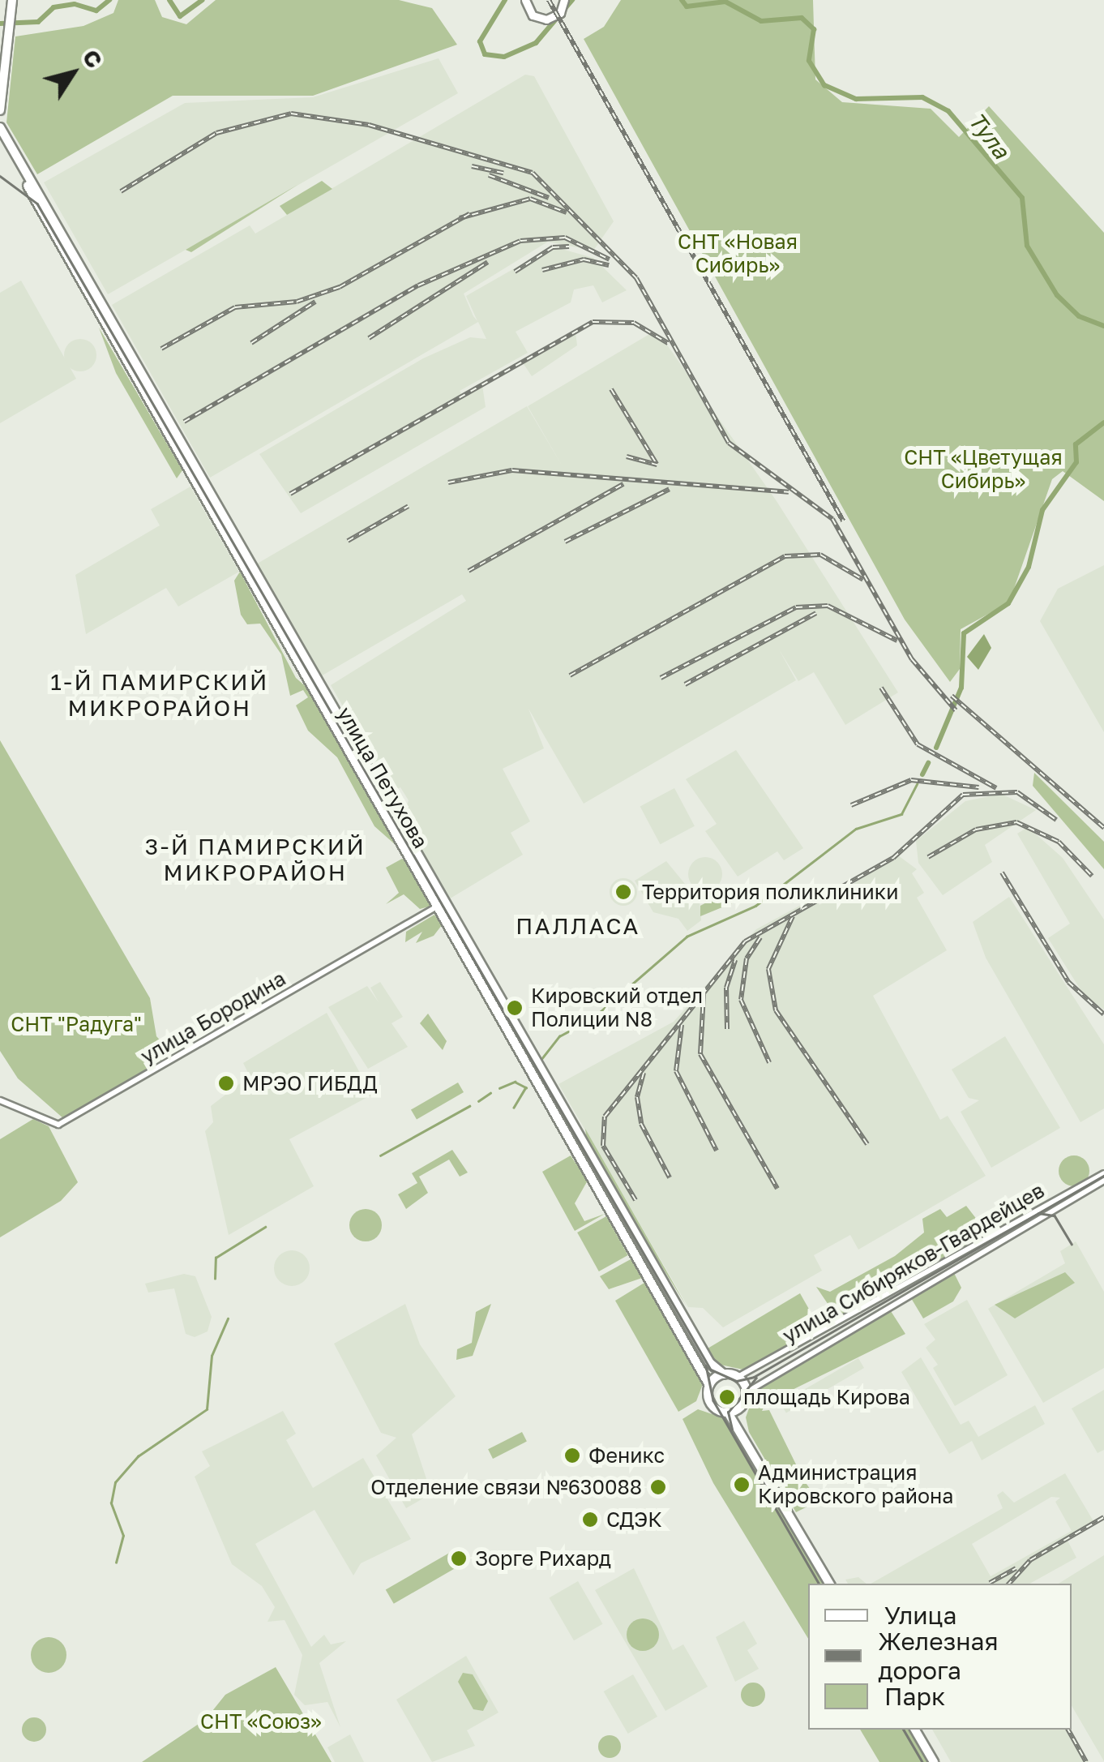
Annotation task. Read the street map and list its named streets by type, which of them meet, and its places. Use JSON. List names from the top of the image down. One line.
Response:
{"streets":{"highway":["улица Петухова"],"main road":["улица Бородина","улица Сибиряков-Гвардейцев"]},"crossings":[["улица Петухова","улица Бородина"],["улица Петухова","улица Сибиряков-Гвардейцев"]],"districts":["1-Й ПАМИРСКИЙ МИКРОРАЙОН","3-Й ПАМИРСКИЙ МИКРОРАЙОН","ПАЛЛАСА"],"water":["Тула"],"parks":["СНТ «Новая Сибирь»","СНТ «Цветущая Сибирь»","СНТ \"Радуга\"","СНТ «Союз»"],"places":["Территория поликлиники","Кировский отдел Полиции N8","МРЭО ГИБДД","площадь Кирова","Феникс","Администрация Кировского района","Отделение связи №630088","СДЭК","Зорге Рихард"],"legend":["Улица","Железная дорога","Парк"],"north":"top right"}
